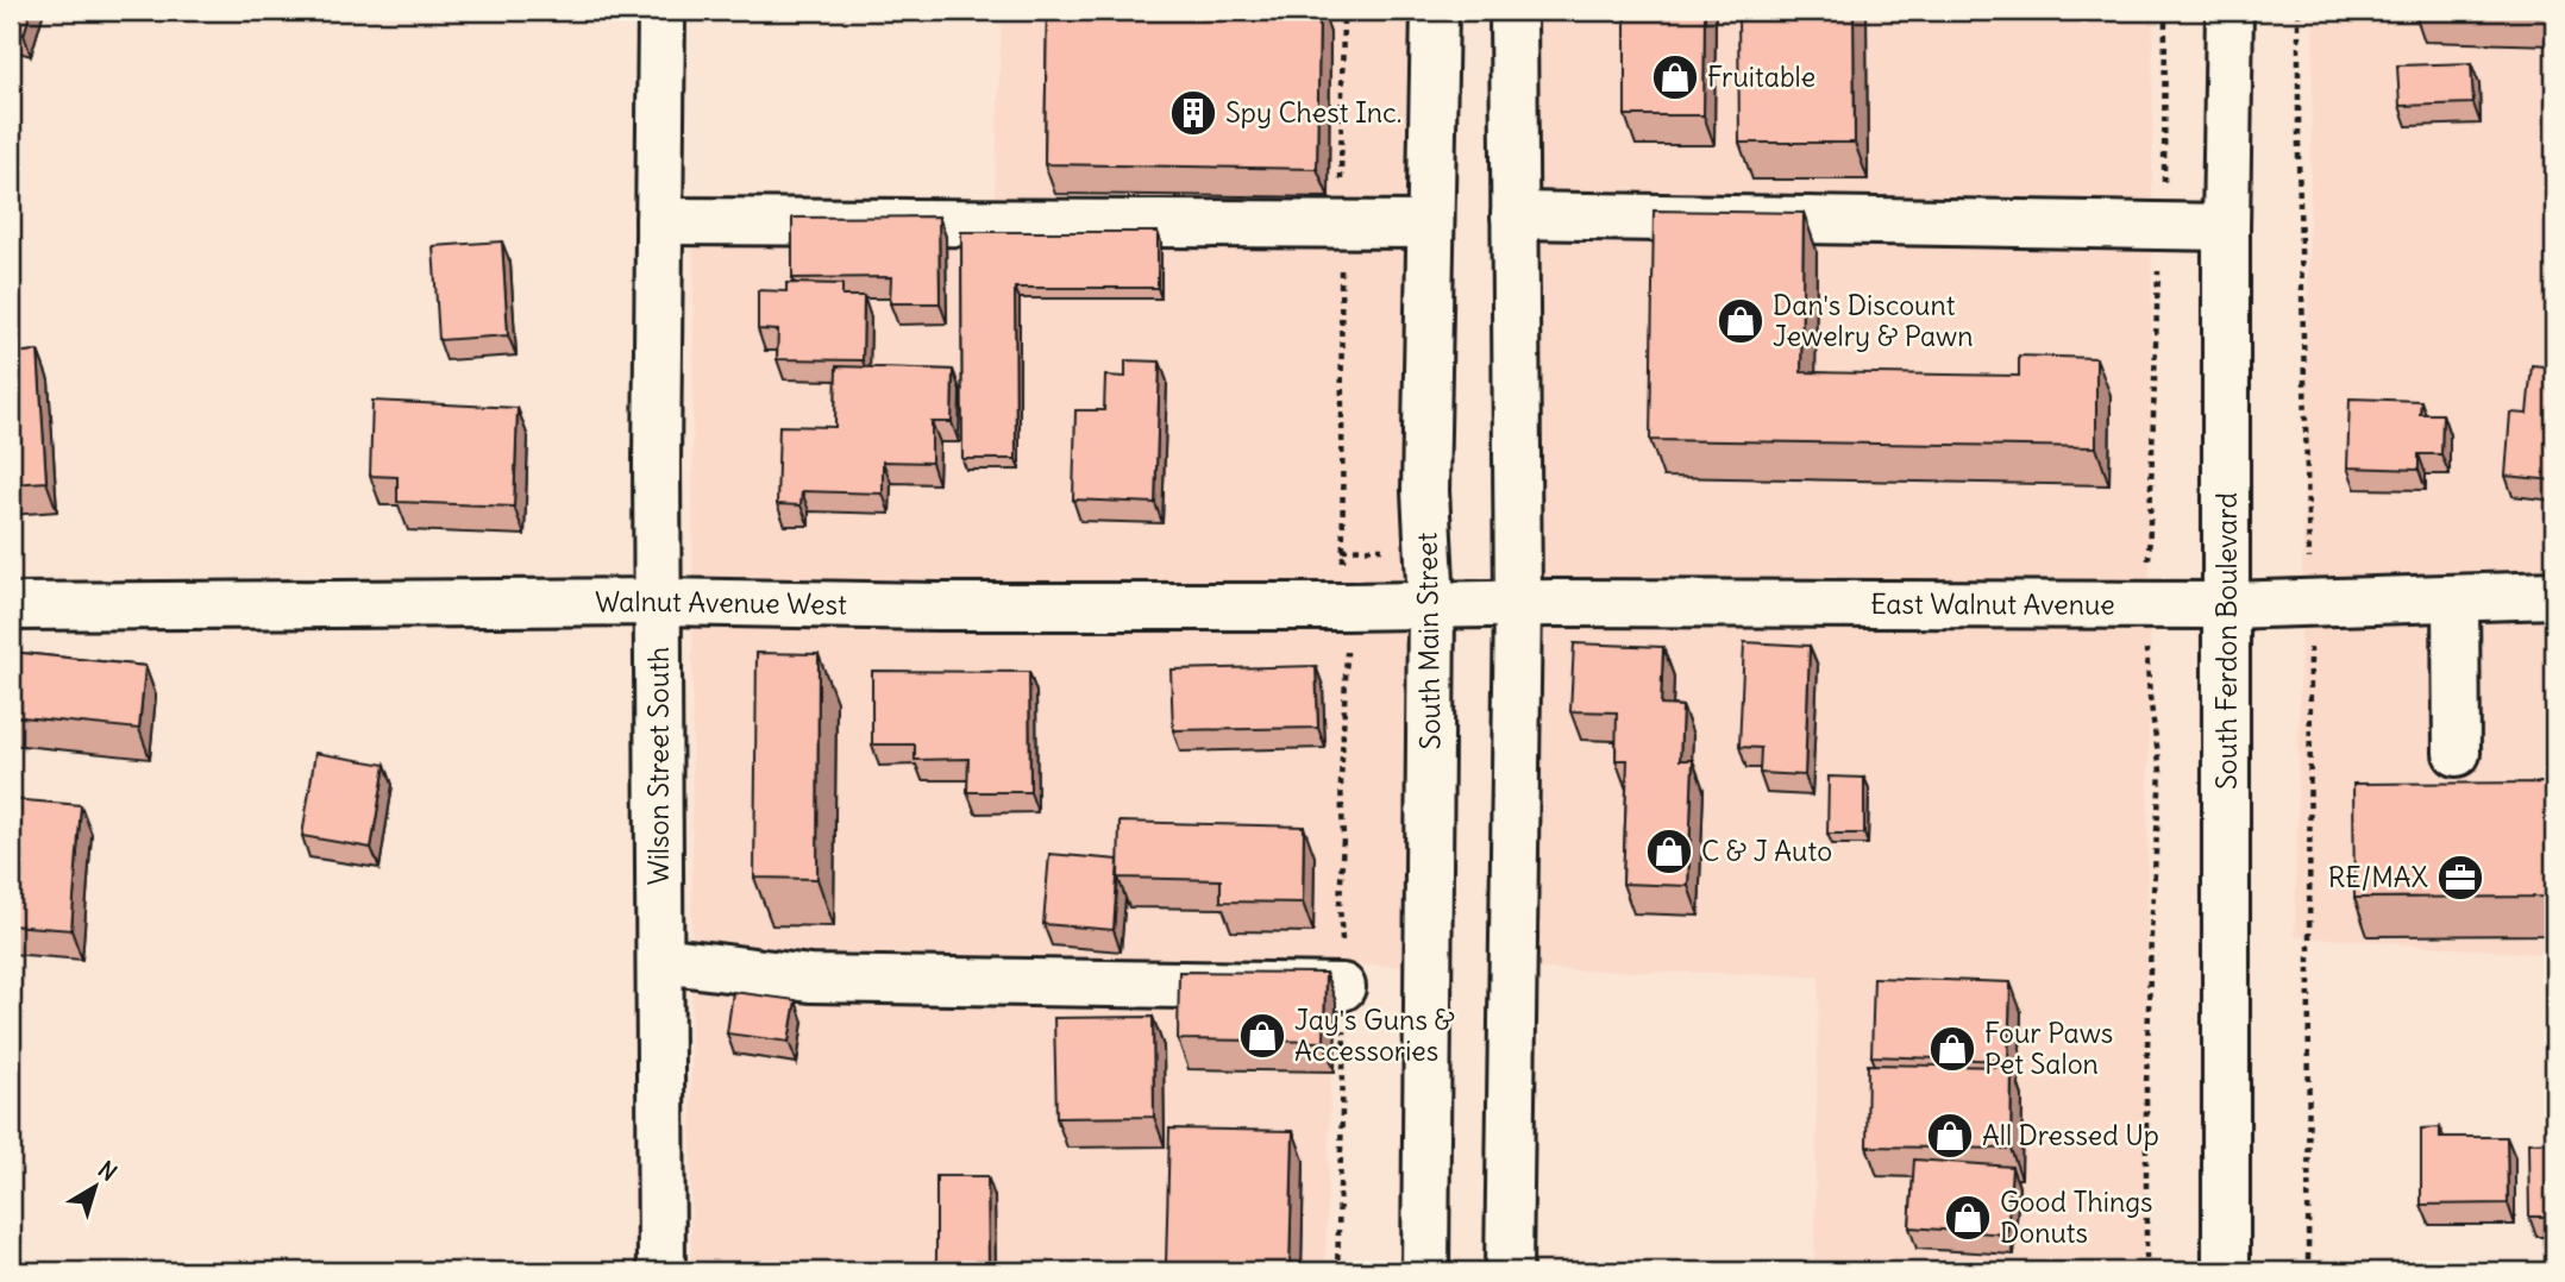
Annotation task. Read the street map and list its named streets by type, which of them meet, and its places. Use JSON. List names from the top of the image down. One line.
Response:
{"streets":{"street":["Walnut Avenue West","East Walnut Avenue","South Main Street","South Ferdon Boulevard","Wilson Street South"]},"crossings":[["Walnut Avenue West","East Walnut Avenue"],["Walnut Avenue West","South Main Street"],["Walnut Avenue West","Wilson Street South"],["East Walnut Avenue","South Main Street"],["East Walnut Avenue","South Ferdon Boulevard"]],"places":{"shop":["Fruitable","Dan's Discount Jewelry & Pawn","C & J Auto","Jay's Guns & Accessories","Four Paws Pet Salon","All Dressed Up","Good Things Donuts"],"building":["Spy Chest Inc."],"office":["RE/MAX"]},"north":"top right"}
